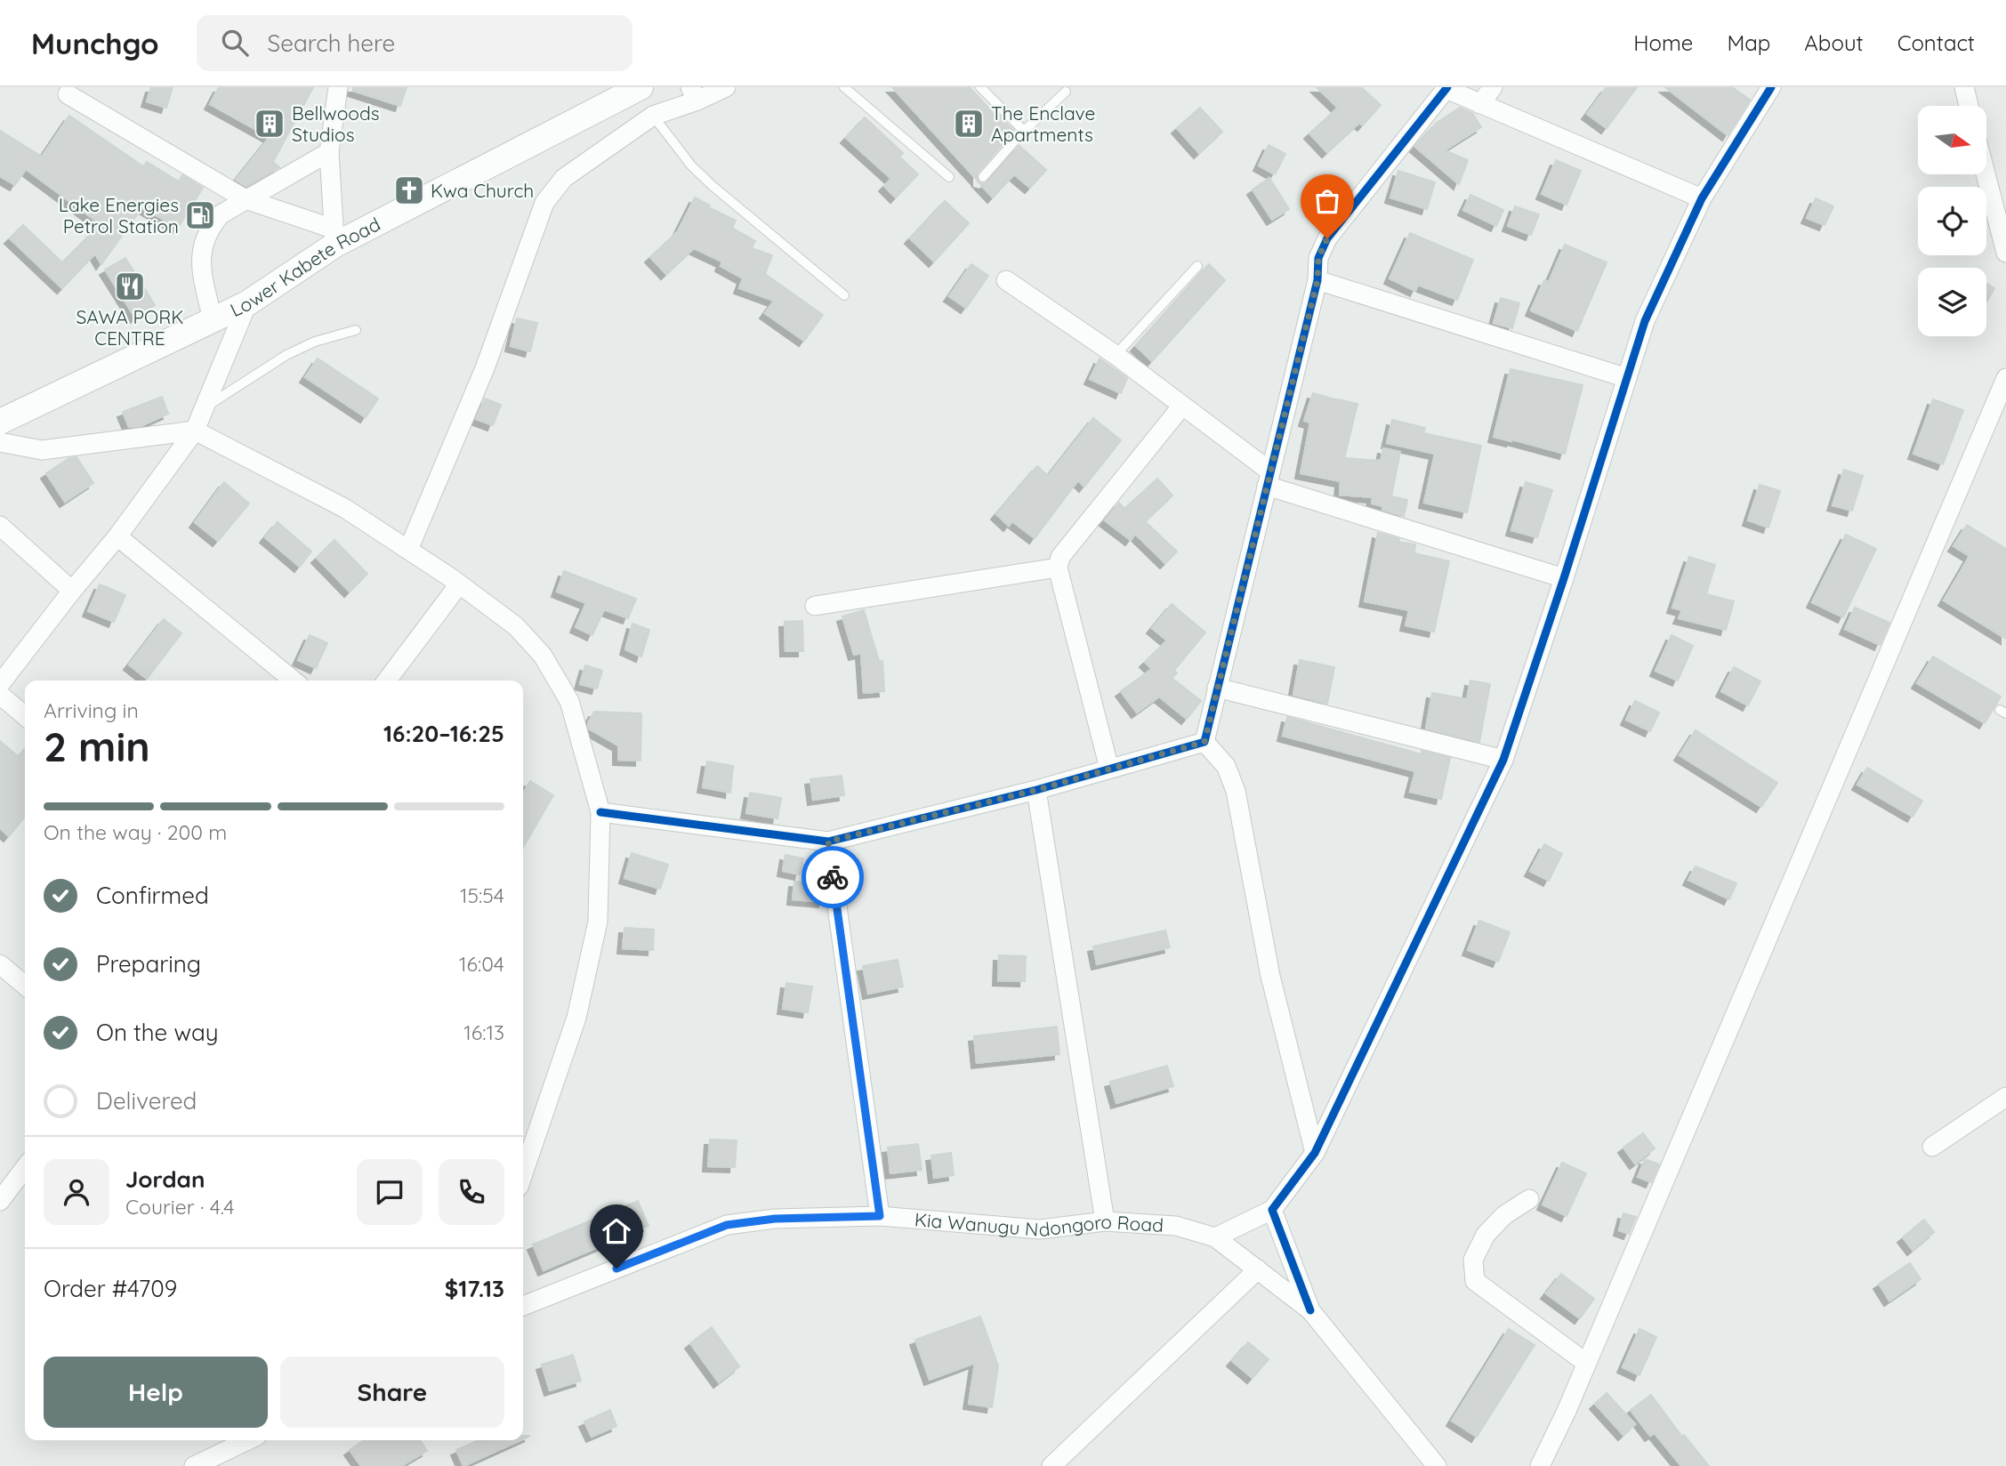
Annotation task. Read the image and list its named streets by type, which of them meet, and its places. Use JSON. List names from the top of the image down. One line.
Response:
{"streets":{"main road":["Lower Kabete Road"],"street":["Kia Wanugu Ndongoro Road"]},"places":{"building":["Bellwoods Studios","The Enclave Apartments"],"church":["Kwa Church"],"fuel station":["Lake Energies Petrol Station"],"restaurant":["SAWA PORK CENTRE"]},"north":"right","page":{"header":"Munchgo","search":"Search here","nav":["Home","Map","About","Contact"],"heading":["2 min","Arriving in","16:20–16:25"],"panel":["Jordan","Courier · 4.4","Order #4709","$17.13"],"bar":"On the way · 200 m","list":[["Confirmed","15:54"],["Preparing","16:04"],["On the way","16:13"],"Delivered"],"buttons":["Help","Share"]}}
